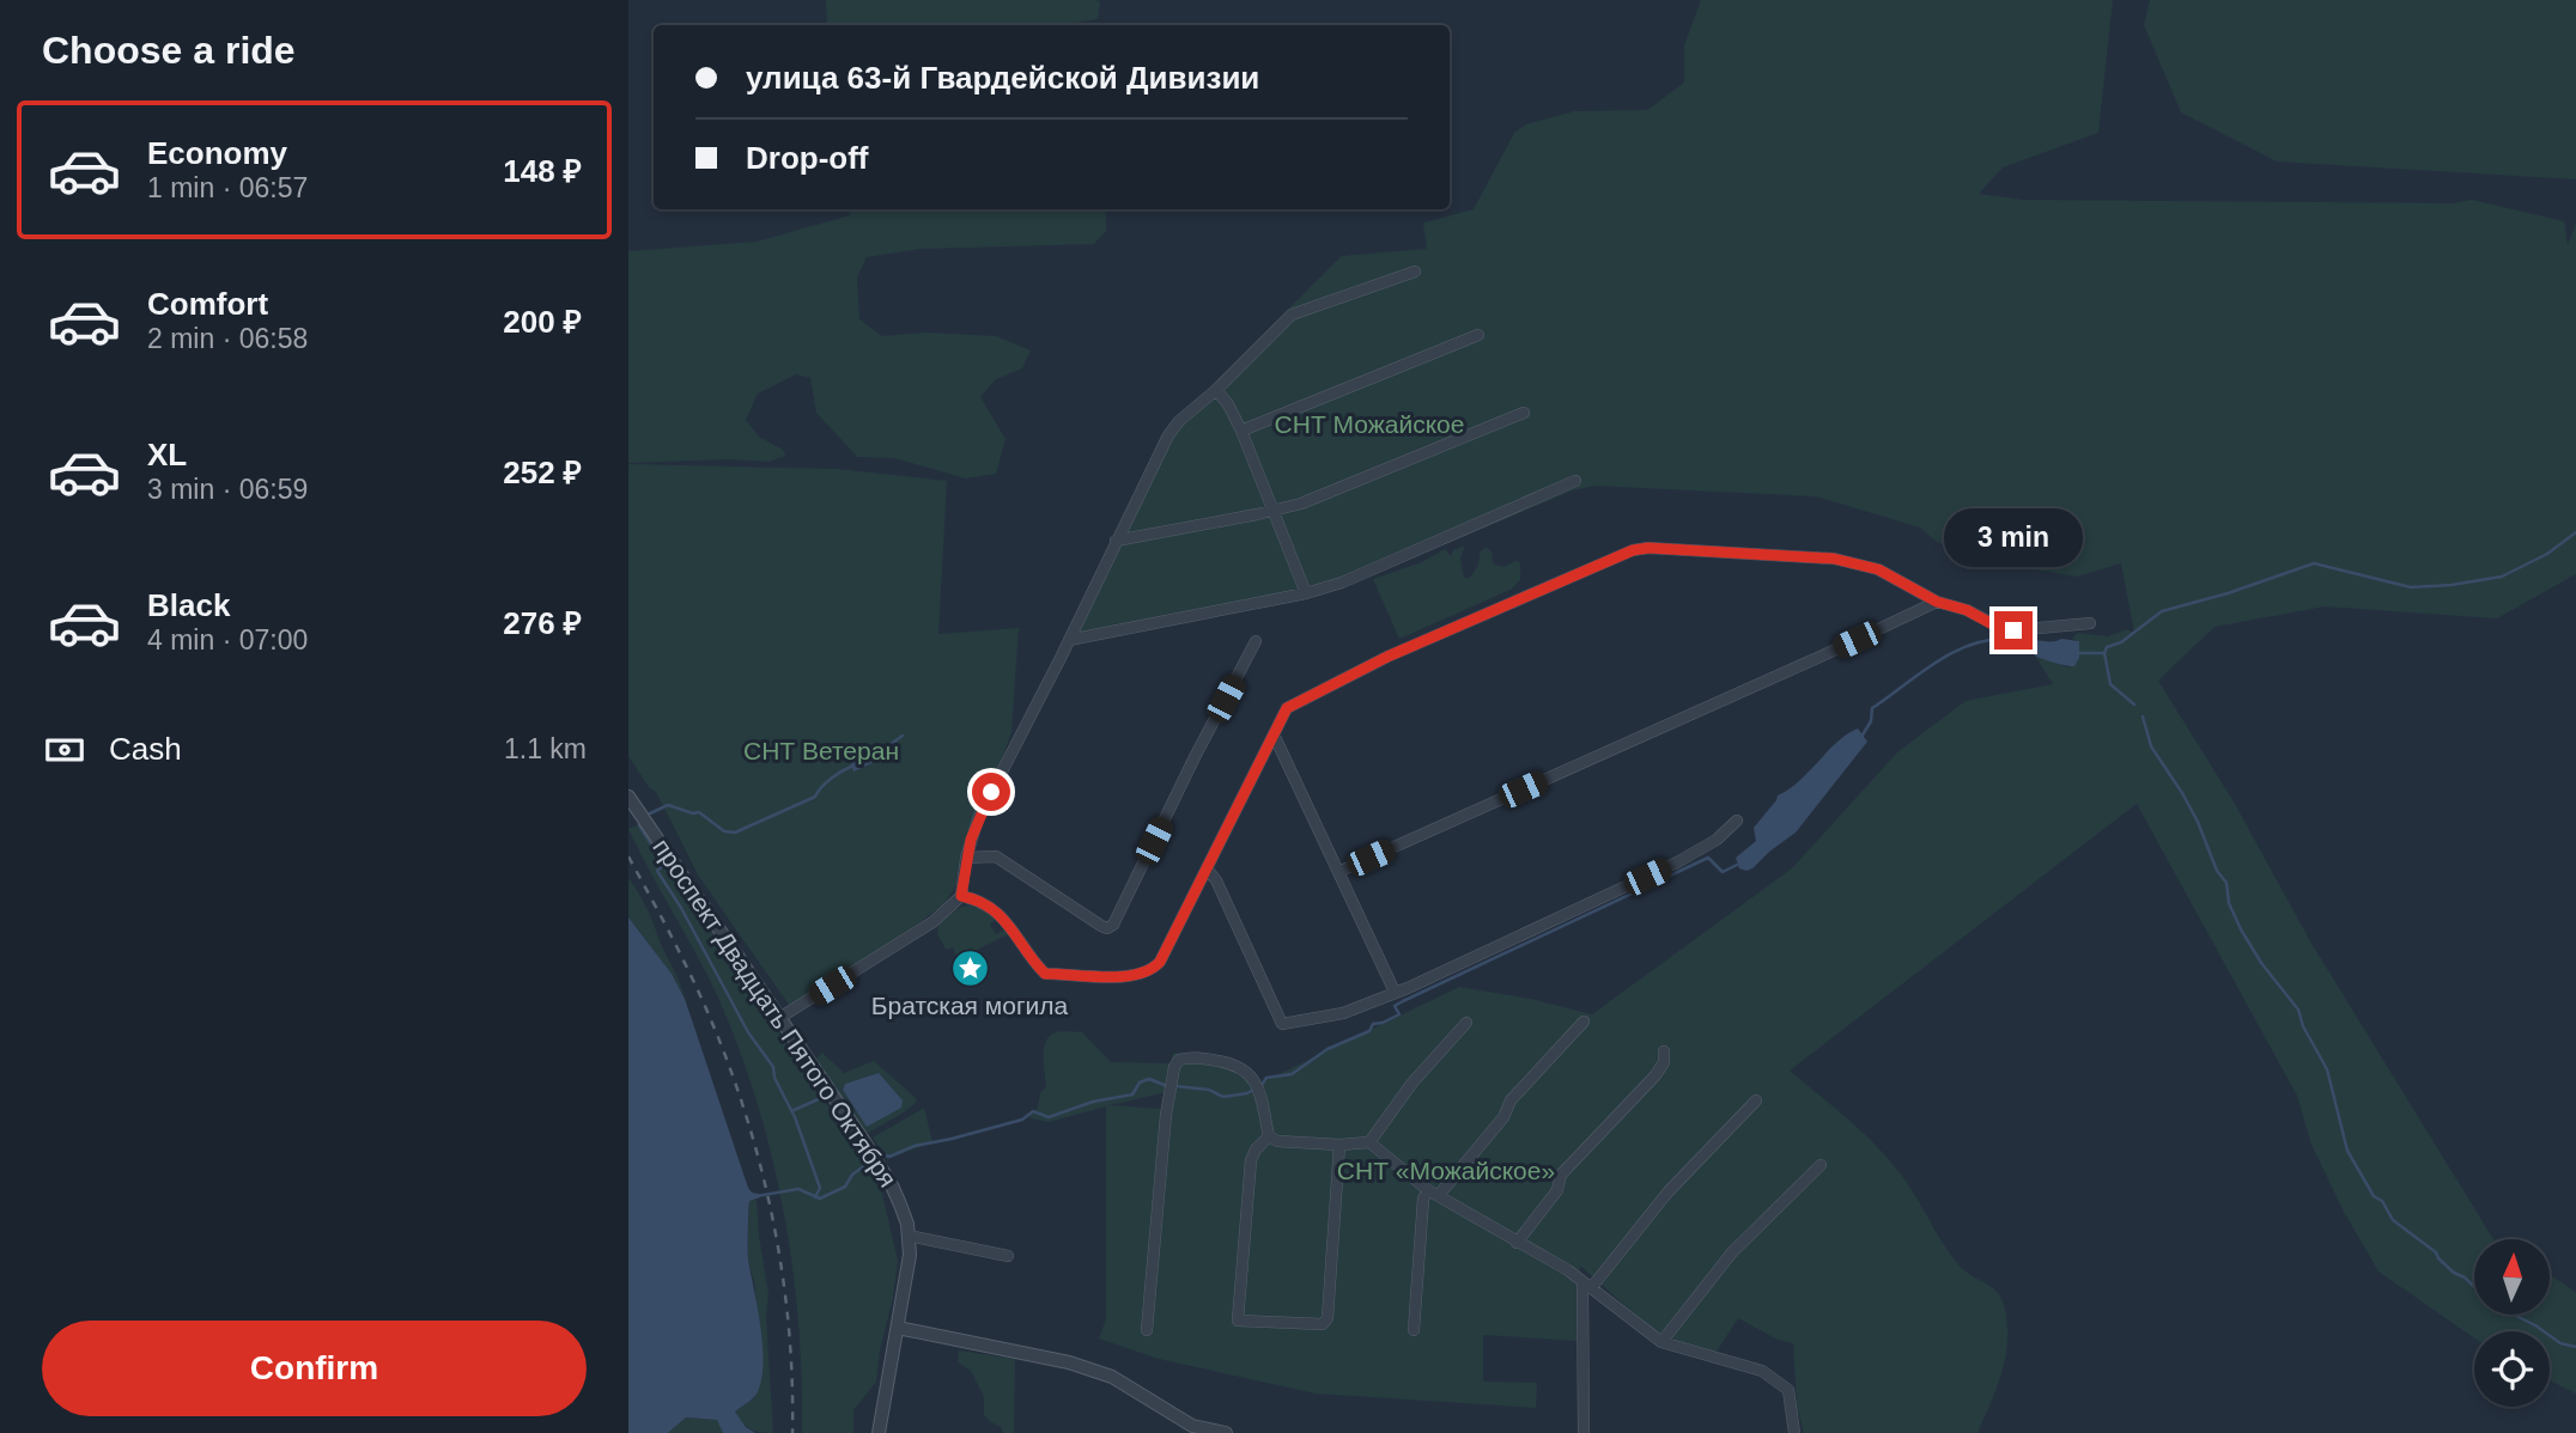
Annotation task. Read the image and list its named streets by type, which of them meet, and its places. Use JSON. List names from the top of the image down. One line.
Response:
{"streets":{"street":["проспект Двадцать Пятого Октября"]},"parks":["СНТ Можайское","СНТ Ветеран","СНТ «Можайское»"],"places":{"place":["Братская могила"]},"north":"top","page":{"heading":"Choose a ride","banner":["улица 63-й Гвардейской Дивизии","Drop-off"],"list":[{"name":"Economy","note":"1 min · 06:57","value":"148 ₽"},{"name":"Comfort","note":"2 min · 06:58","value":"200 ₽"},{"name":"XL","note":"3 min · 06:59","value":"252 ₽"},{"name":"Black","note":"4 min · 07:00","value":"276 ₽"}],"bubble":"3 min","pay":["Cash","1.1 km"],"buttons":"Confirm"}}
